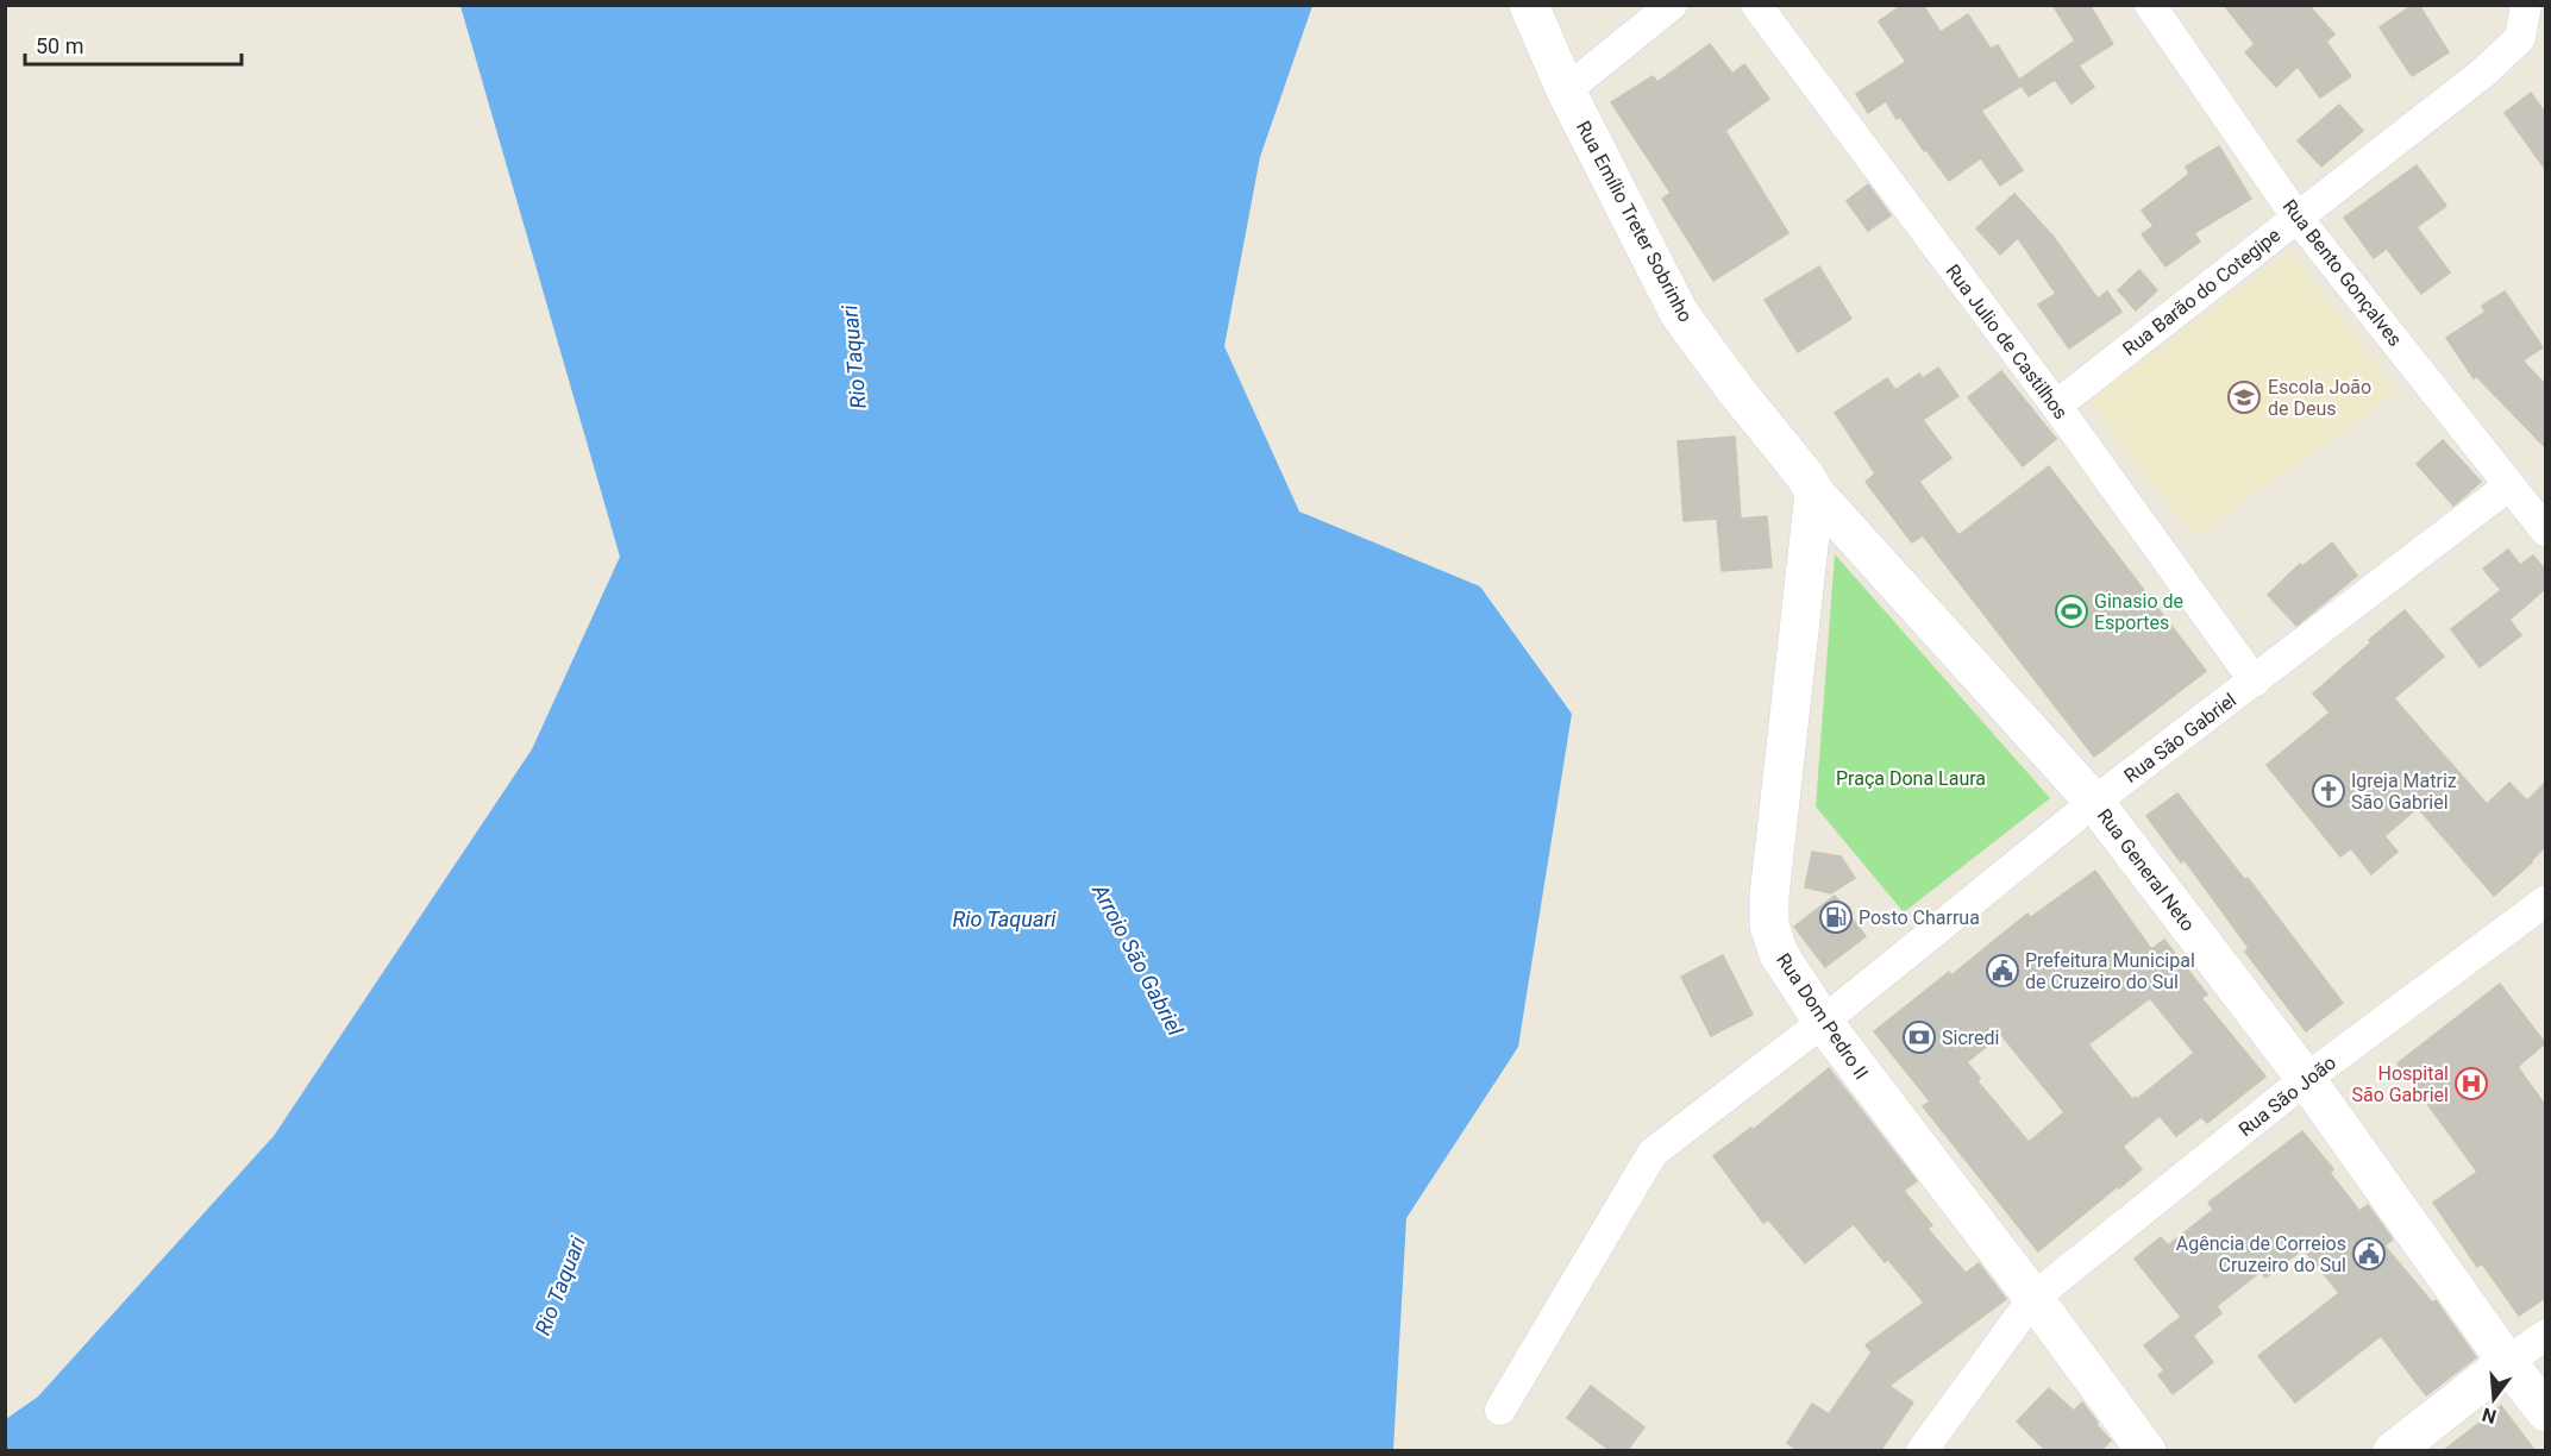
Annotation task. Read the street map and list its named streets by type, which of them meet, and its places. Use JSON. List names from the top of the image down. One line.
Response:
{"streets":{"main road":["Rua Emílio Treter Sobrinho","Rua General Neto","Rua Dom Pedro II"],"street":["Rua Bento Gonçalves","Rua Barão do Cotegipe","Rua Julio de Castilhos","Rua São Gabriel","Rua São João"]},"crossings":[["Rua Emílio Treter Sobrinho","Rua General Neto"],["Rua Emílio Treter Sobrinho","Rua Dom Pedro II"],["Rua Bento Gonçalves","Rua Barão do Cotegipe"],["Rua Bento Gonçalves","Rua São Gabriel"],["Rua Barão do Cotegipe","Rua Julio de Castilhos"],["Rua Julio de Castilhos","Rua São Gabriel"],["Rua São Gabriel","Rua General Neto"],["Rua São Gabriel","Rua Dom Pedro II"],["Rua General Neto","Rua Dom Pedro II"],["Rua General Neto","Rua São João"],["Rua Dom Pedro II","Rua São João"]],"water":["Rio Taquari","Arroio São Gabriel"],"parks":["Praça Dona Laura"],"places":{"school or university":["Escola João de Deus"],"sports":["Ginasio de Esportes"],"church":["Igreja Matriz São Gabriel"],"fuel station":["Posto Charrua"],"public building":["Prefeitura Municipal de Cruzeiro do Sul","Agência de Correios Cruzeiro do Sul"],"bank":["Sicredi"],"hospital":["Hospital São Gabriel"]},"scale_bar":"50 m","north":"bottom"}
